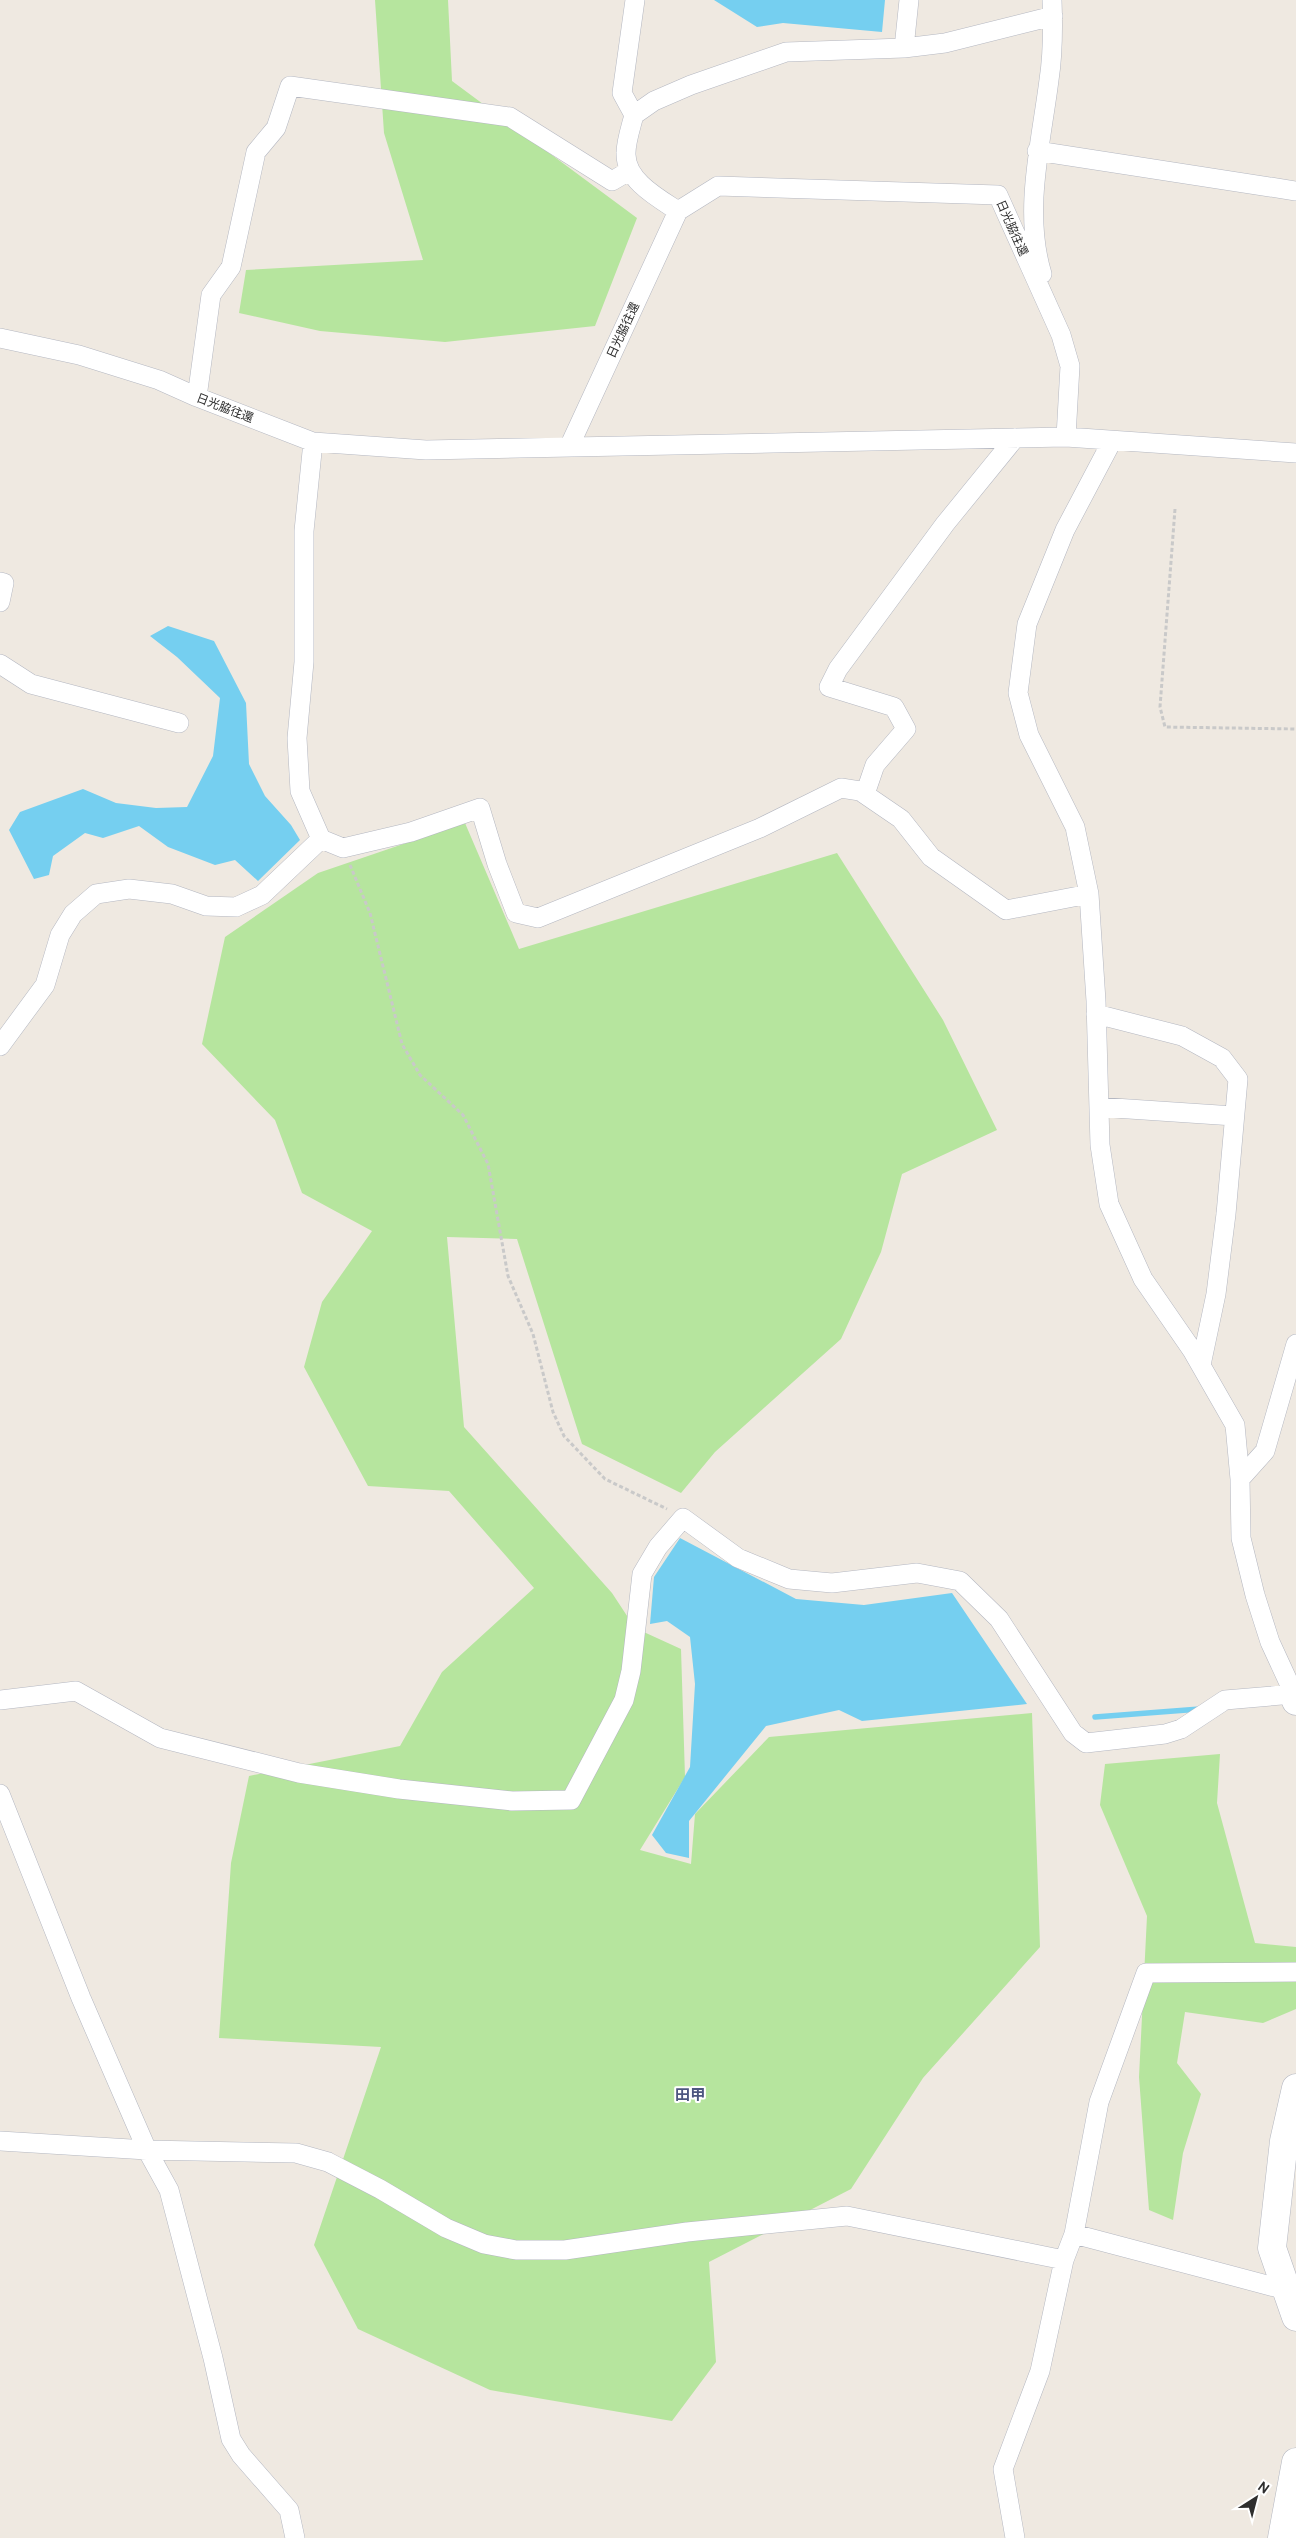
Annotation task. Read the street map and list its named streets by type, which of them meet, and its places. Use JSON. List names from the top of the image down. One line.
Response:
{"streets":{"street":["日光脇往還"]},"districts":["田甲"],"north":"top right"}
